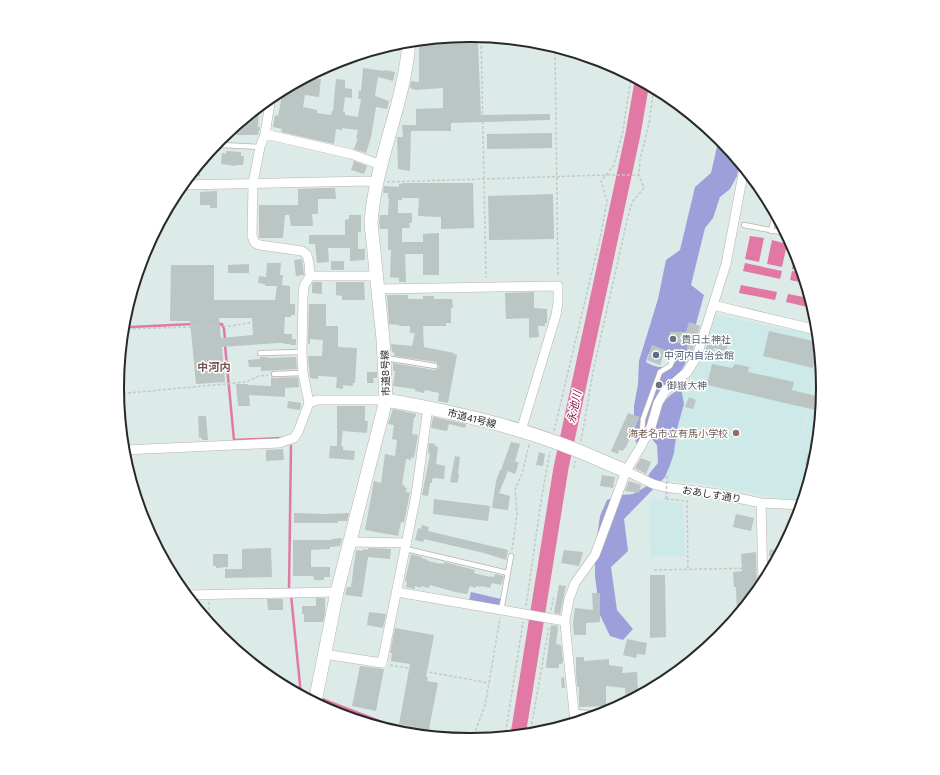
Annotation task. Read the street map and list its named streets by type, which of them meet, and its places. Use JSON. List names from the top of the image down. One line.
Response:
{"streets":{"street":["市道8号線","市道41号線","おあしす通り"]},"crossings":[["市道8号線","市道41号線"]],"districts":["中河内"],"water":["永池川"],"places":["貴日土神社","中河内自治会館","御嶽大神","海老名市立有馬小学校"]}
